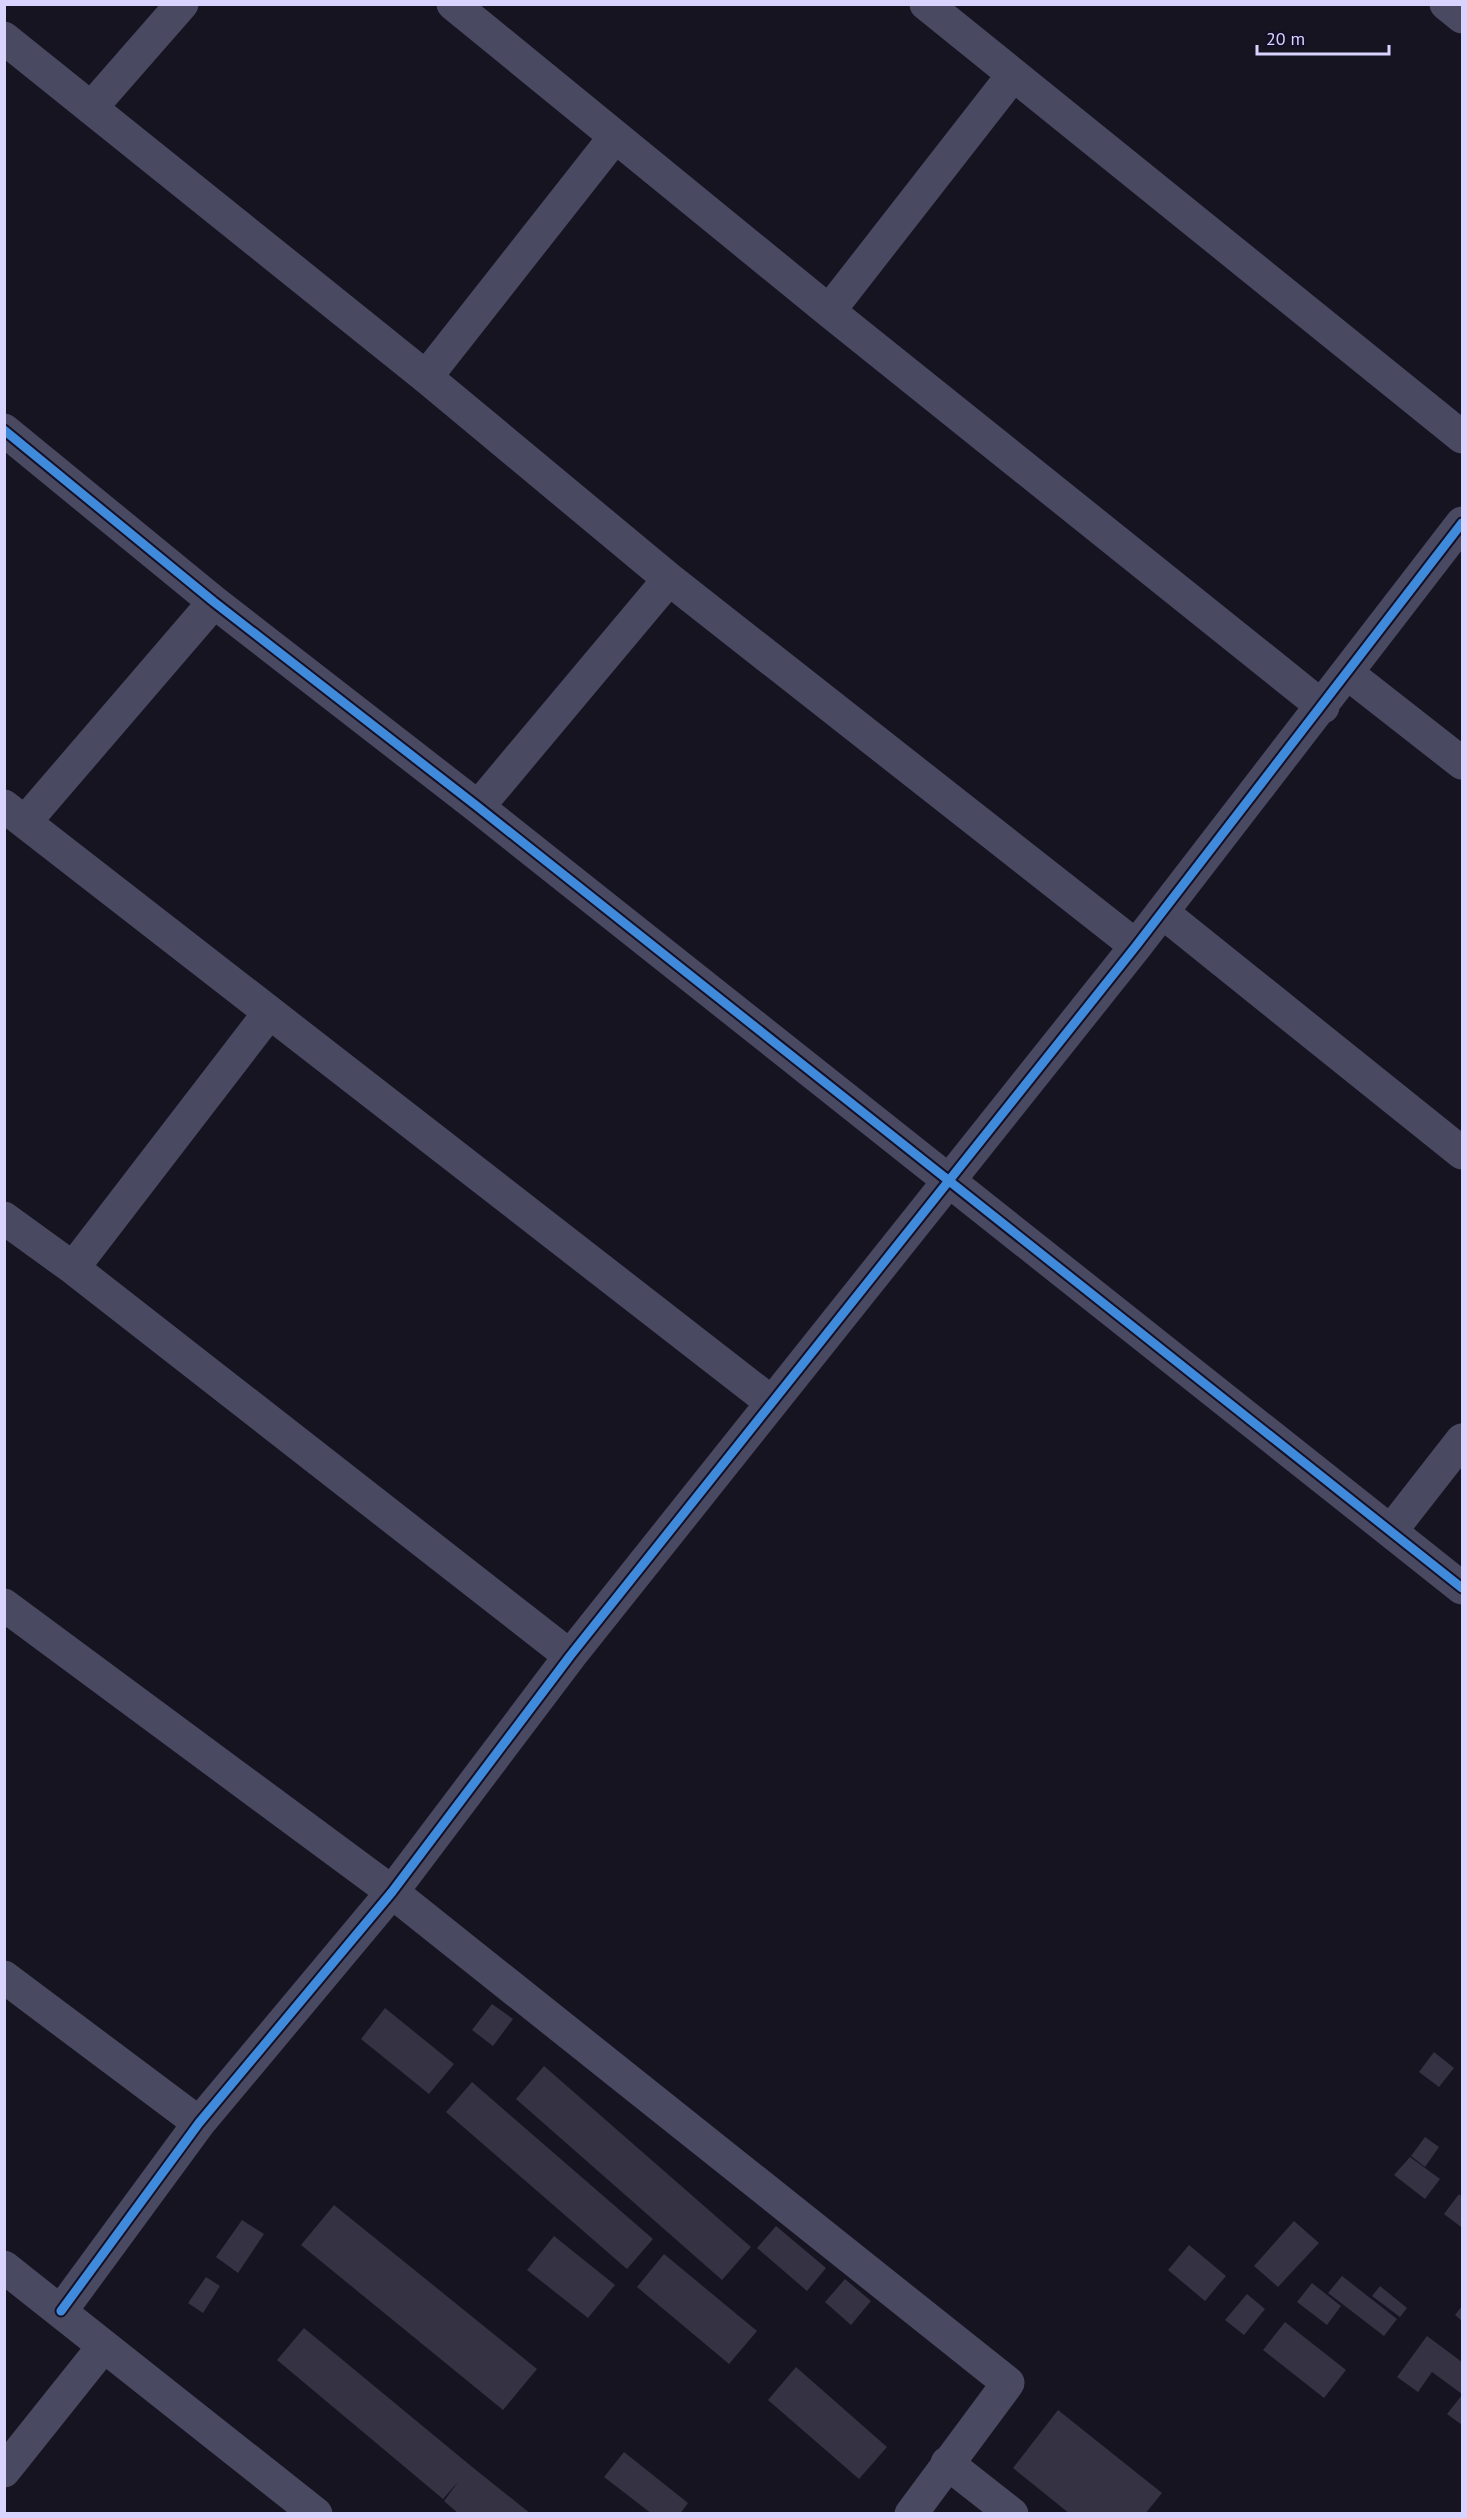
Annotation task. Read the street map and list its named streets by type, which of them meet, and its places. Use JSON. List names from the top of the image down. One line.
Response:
{"scale_bar":"20 m"}
